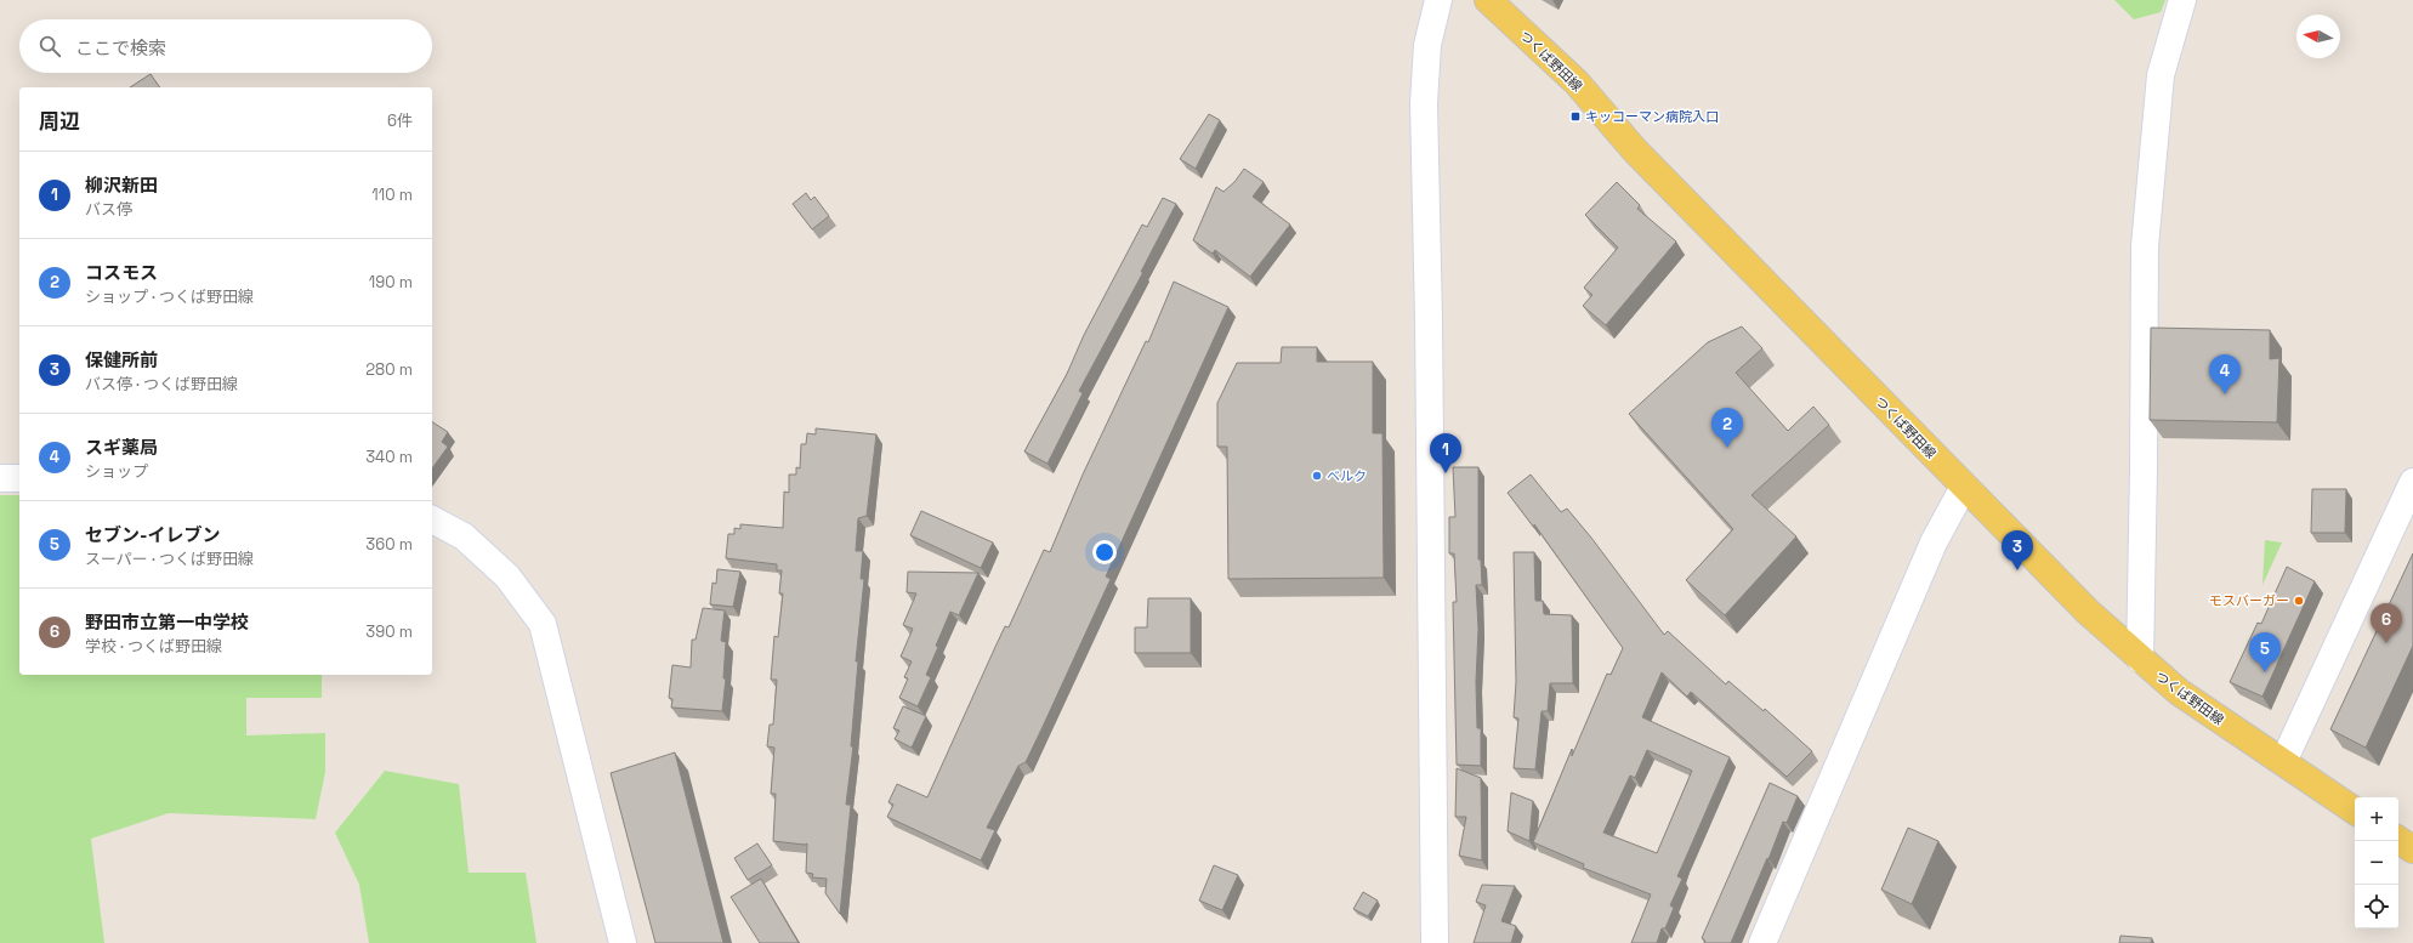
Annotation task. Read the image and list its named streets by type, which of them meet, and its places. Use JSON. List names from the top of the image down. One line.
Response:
{"streets":{"main road":["つくば野田線"]},"places":{"transit":["キッコーマン病院入口"],"other":["ベルク","モスバーガー"]},"north":"left","page":{"search":"ここで検索","heading":["周辺","6件"],"list":[{"mark":"1","name":"柳沢新田","note":"バス停","value":"110 m"},{"mark":"2","name":"コスモス","note":"ショップ · つくば野田線","value":"190 m"},{"mark":"3","name":"保健所前","note":"バス停 · つくば野田線","value":"280 m"},{"mark":"4","name":"スギ薬局","note":"ショップ","value":"340 m"},{"mark":"5","name":"セブン-イレブン","note":"スーパー · つくば野田線","value":"360 m"},{"mark":"6","name":"野田市立第一中学校","note":"学校 · つくば野田線","value":"390 m"}],"pins":["4","2","1","3","6","5"],"map_buttons":["+","−"]}}
